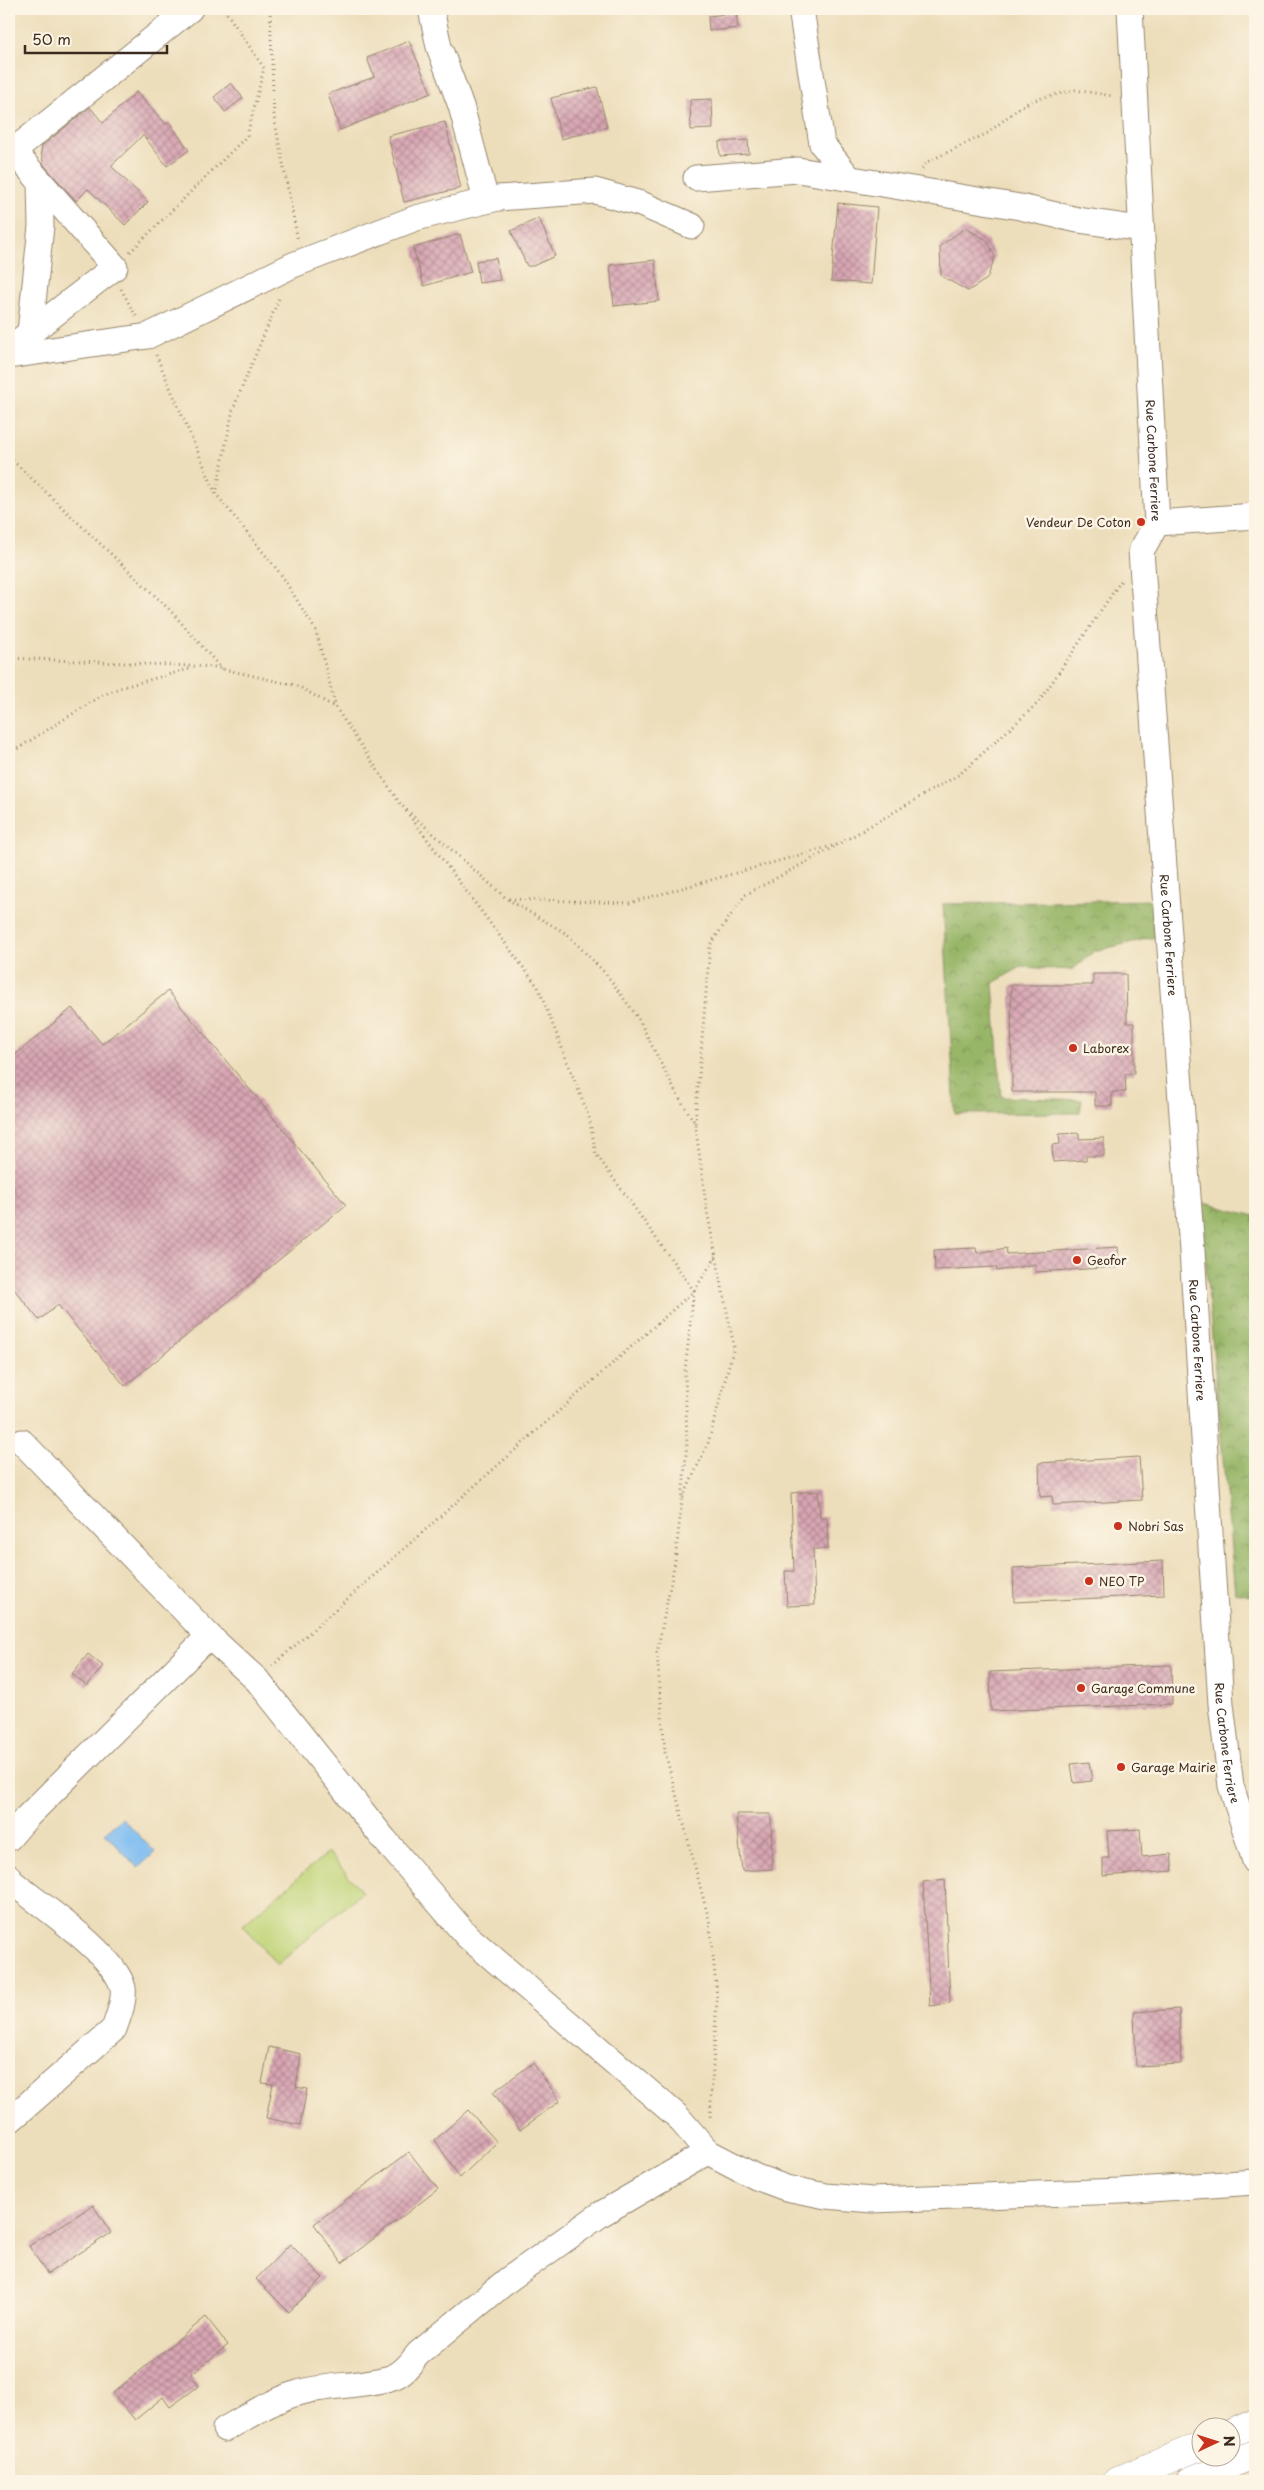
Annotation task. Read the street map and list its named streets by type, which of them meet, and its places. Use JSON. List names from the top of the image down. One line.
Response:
{"streets":{"street":["Rue Carbone Ferriere"]},"places":["Vendeur De Coton","Laborex","Geofor","Nobri Sas","NEO TP","Garage Commune","Garage Mairie"],"scale_bar":"50 m","north":"right"}
